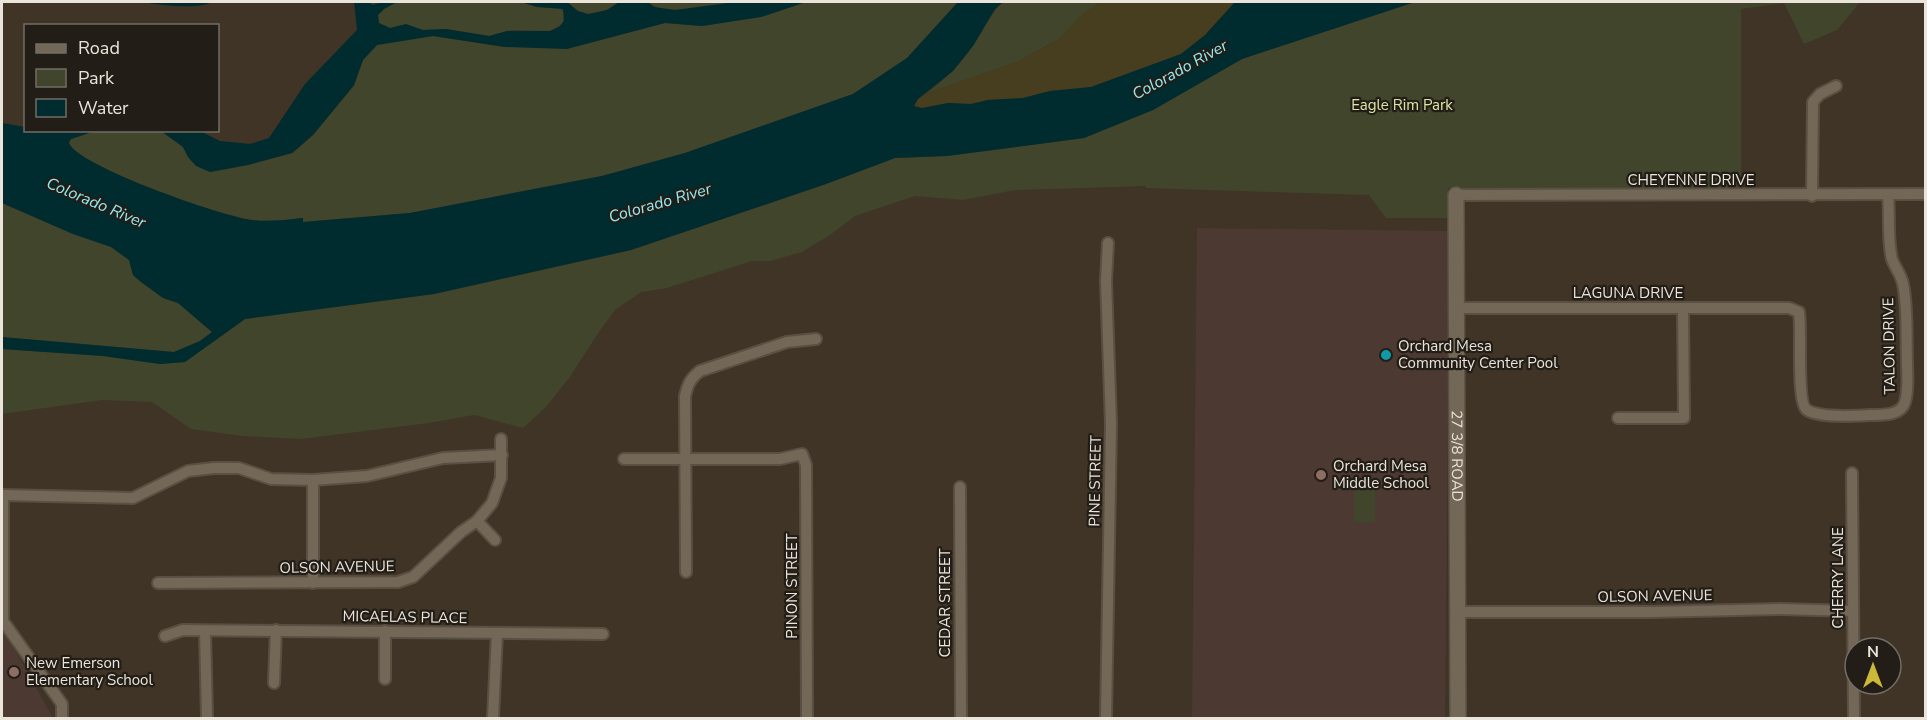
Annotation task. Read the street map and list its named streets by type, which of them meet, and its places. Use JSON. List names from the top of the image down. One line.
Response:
{"streets":{"street":["CHEYENNE DRIVE","LAGUNA DRIVE","TALON DRIVE","27 3/8 ROAD","PINE STREET","OLSON AVENUE","CHERRY LANE","PINON STREET","CEDAR STREET","MICAELAS PLACE"]},"crossings":[["CHEYENNE DRIVE","TALON DRIVE"],["CHEYENNE DRIVE","27 3/8 ROAD"],["LAGUNA DRIVE","TALON DRIVE"],["LAGUNA DRIVE","27 3/8 ROAD"],["27 3/8 ROAD","OLSON AVENUE"],["OLSON AVENUE","CHERRY LANE"]],"water":["Colorado River"],"parks":["Eagle Rim Park"],"places":["Orchard Mesa Community Center Pool","Orchard Mesa Middle School","New Emerson Elementary School"],"legend":["Road","Park","Water"],"north":"top"}
